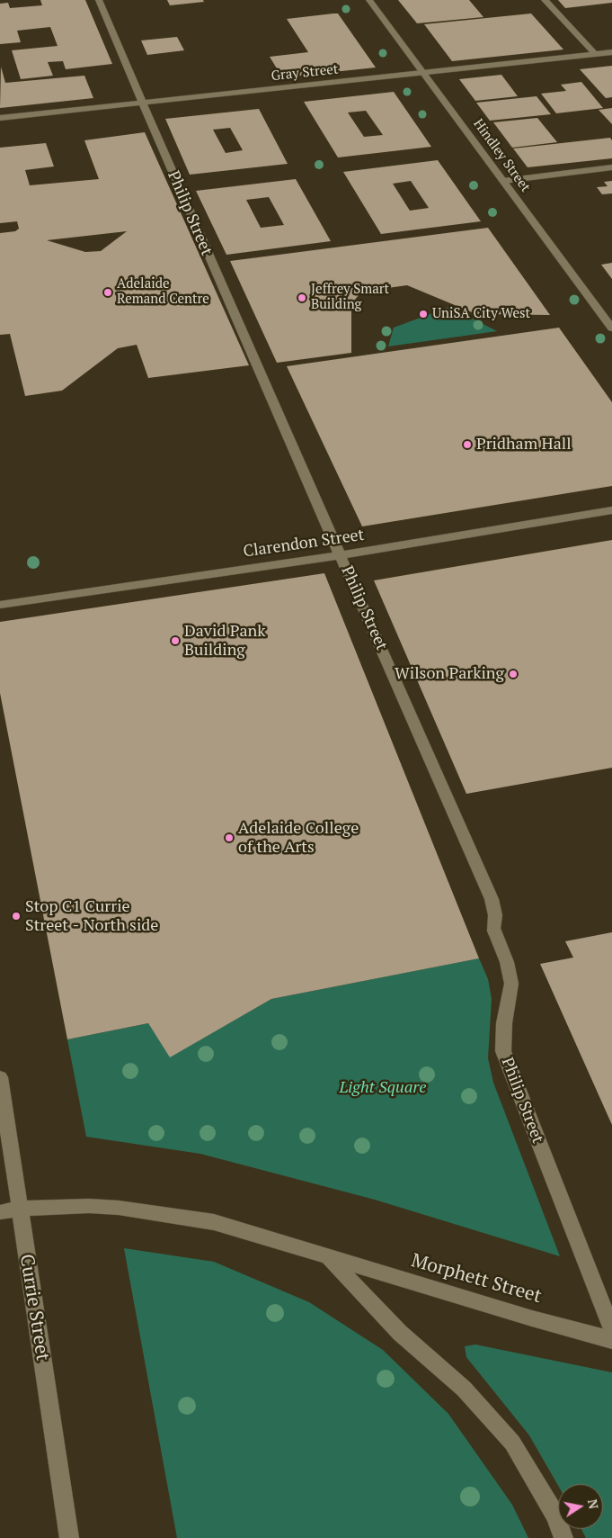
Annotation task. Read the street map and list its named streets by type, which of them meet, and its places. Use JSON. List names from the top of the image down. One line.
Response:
{"streets":{"street":["Gray Street","Hindley Street","Philip Street","Clarendon Street","Morphett Street","Currie Street"]},"crossings":[["Gray Street","Hindley Street"],["Gray Street","Philip Street"],["Philip Street","Clarendon Street"]],"parks":["Light Square"],"places":["Adelaide Remand Centre","Jeffrey Smart Building","UniSA City West","Pridham Hall","David Pank Building","Wilson Parking","Adelaide College of the Arts","Stop C1 Currie Street - North side"],"north":"right"}
